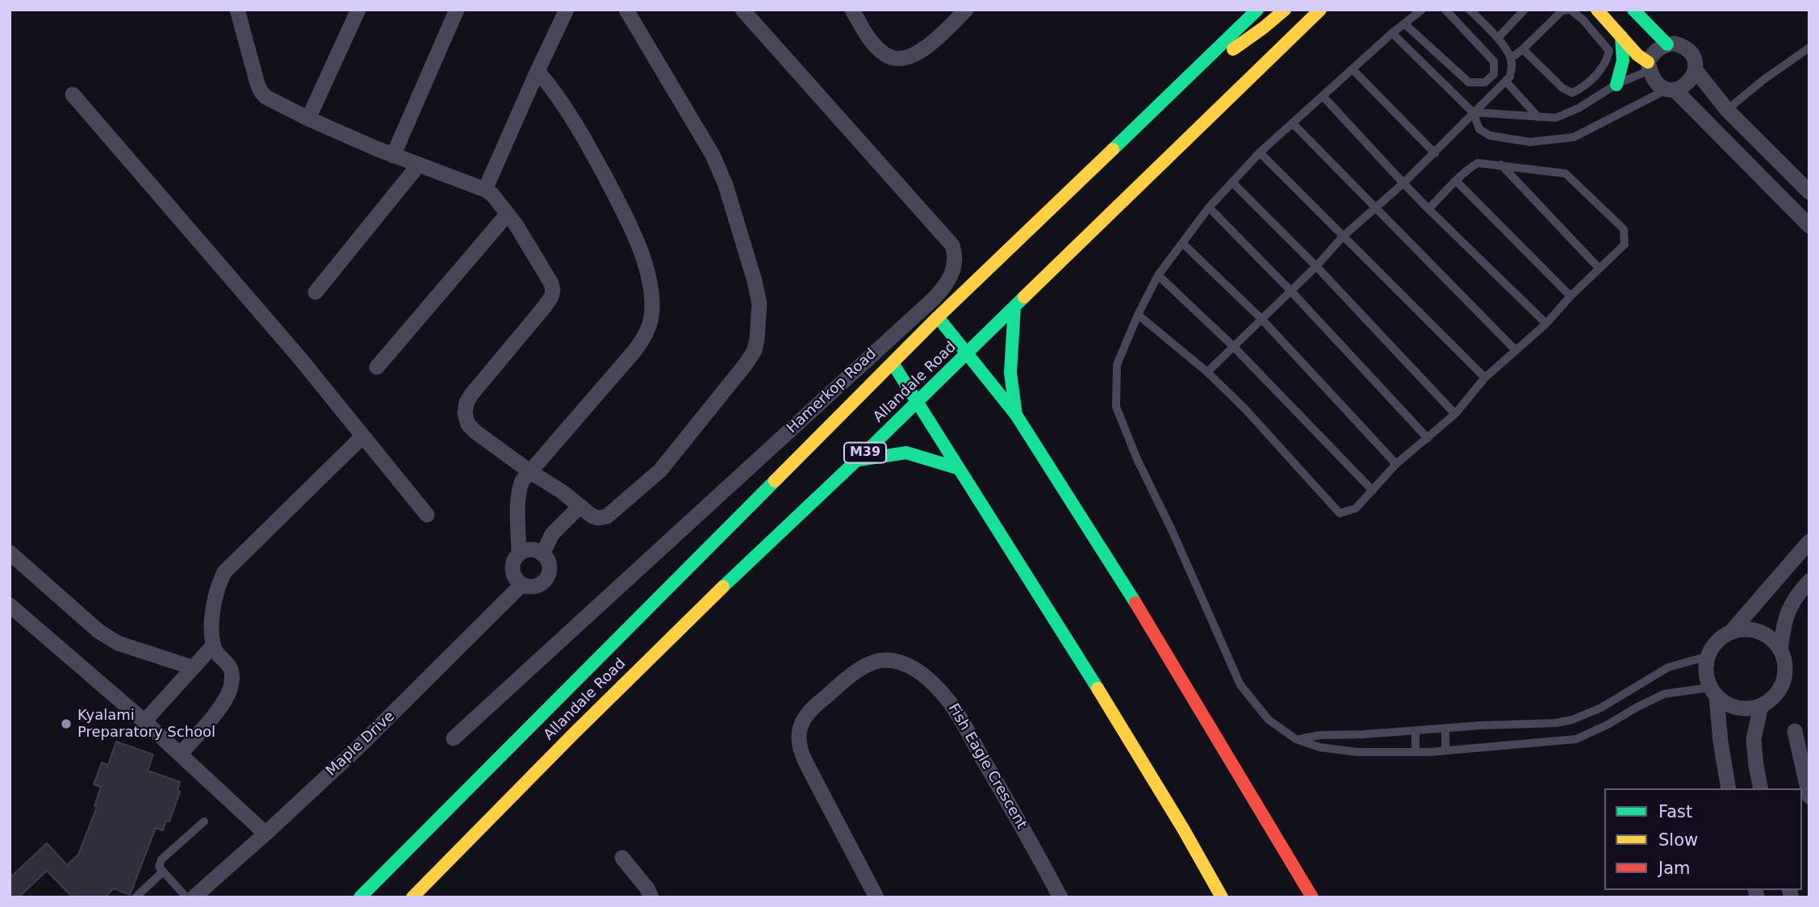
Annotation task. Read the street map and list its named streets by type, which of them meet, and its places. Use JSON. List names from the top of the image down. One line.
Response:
{"streets":{"main road":["Allandale Road","M39"],"street":["Hamerkop Road","Maple Drive","Fish Eagle Crescent"]},"places":["Kyalami Preparatory School"],"legend":["Fast","Slow","Jam"]}
